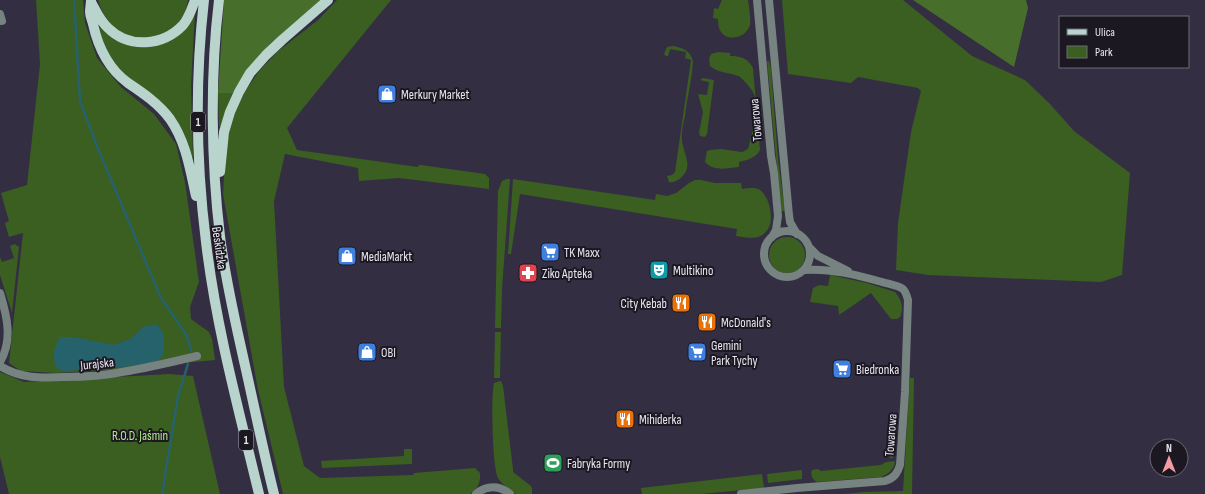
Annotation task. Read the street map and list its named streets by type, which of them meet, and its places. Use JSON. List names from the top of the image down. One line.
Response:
{"streets":{"main road":["1","Beskidzka"],"street":["Towarowa","Jurajska"]},"parks":["R.O.D. Jaśmin"],"places":{"shop":["Merkury Market","MediaMarkt","OBI"],"supermarket":["TK Maxx","Gemini Park Tychy","Biedronka"],"theatre":["Multikino"],"pharmacy":["Ziko Apteka"],"restaurant":["City Kebab","McDonald's","Mihiderka"],"sports":["Fabryka Formy"]},"legend":["Ulica","Park"],"north":"top"}
